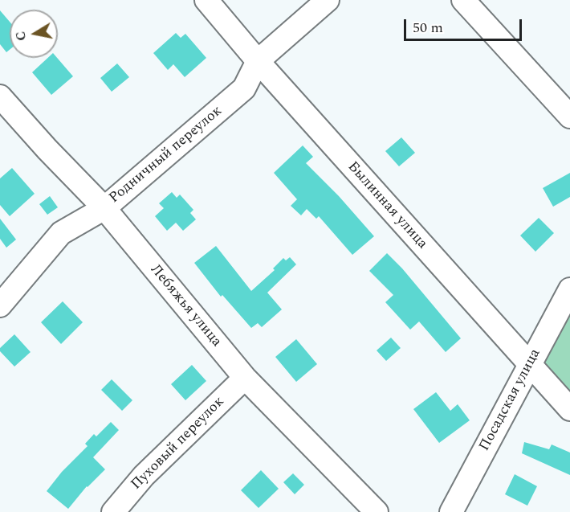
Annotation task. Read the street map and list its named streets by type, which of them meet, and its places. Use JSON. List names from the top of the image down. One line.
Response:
{"streets":{"street":["Родничный переулок","Былинная улица","Лебяжья улица","Посадская улица","Пуховый переулок"]},"crossings":[["Родничный переулок","Былинная улица"],["Родничный переулок","Лебяжья улица"],["Былинная улица","Посадская улица"],["Лебяжья улица","Пуховый переулок"]],"scale_bar":"50 m","north":"left"}
